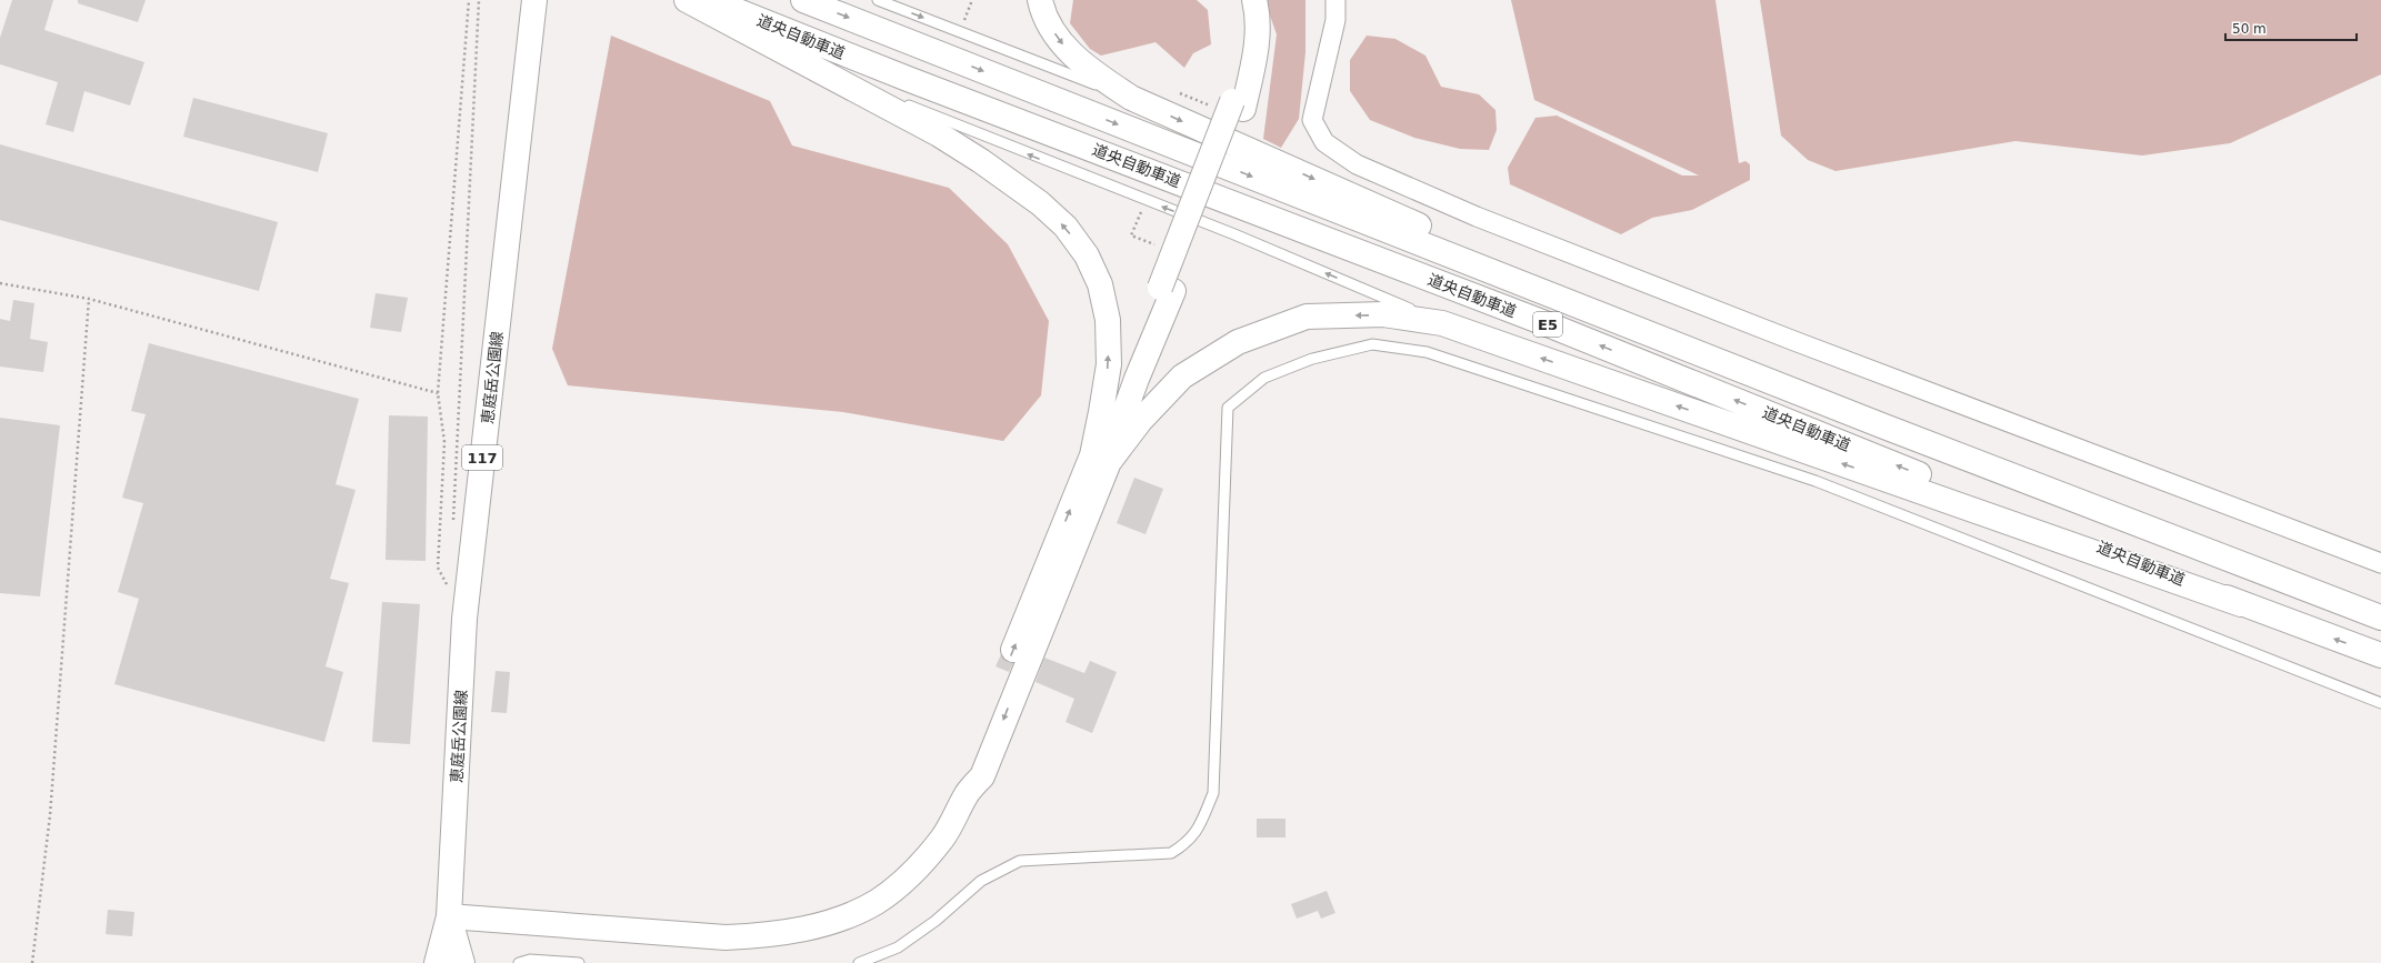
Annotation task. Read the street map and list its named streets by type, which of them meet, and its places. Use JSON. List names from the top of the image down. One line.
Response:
{"streets":{"main road":["道央自動車道","E5","恵庭岳公園線","117"]},"scale_bar":"50 m"}
